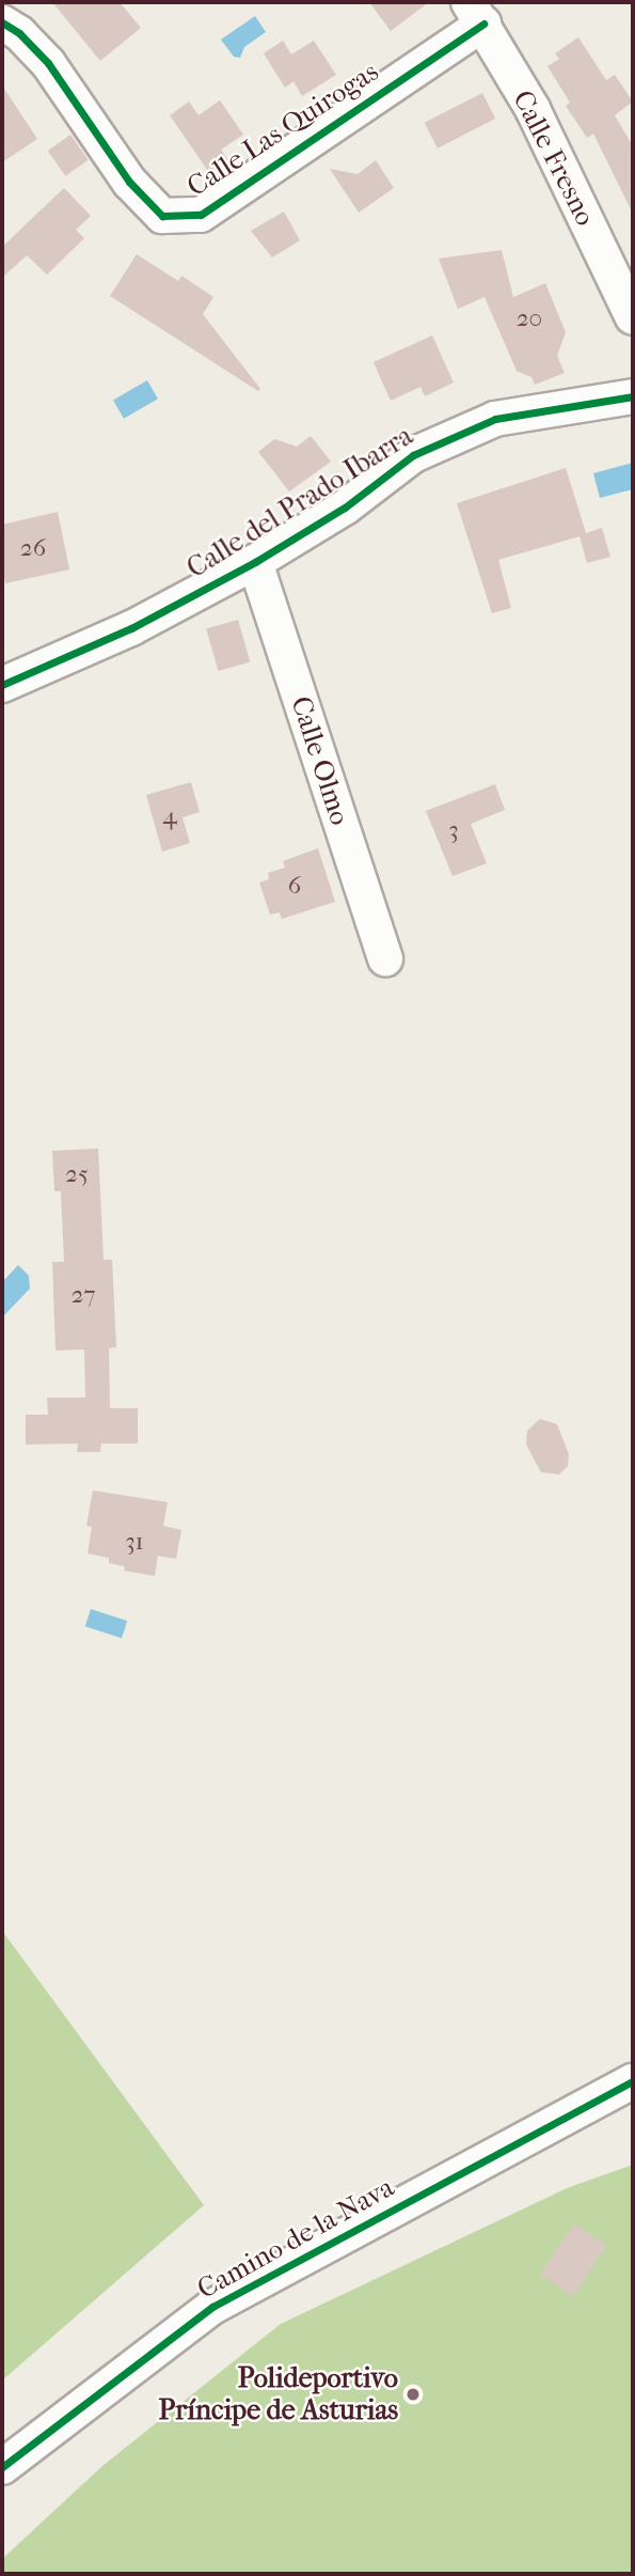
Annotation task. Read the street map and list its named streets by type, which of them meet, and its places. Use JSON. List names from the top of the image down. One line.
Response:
{"streets":{"street":["Calle Las Quirogas","Calle Fresno","Calle del Prado Ibarra","Calle Olmo","Camino de la Nava"]},"crossings":[["Calle Las Quirogas","Calle Fresno"],["Calle del Prado Ibarra","Calle Olmo"]],"places":["Polideportivo Príncipe de Asturias"],"house_numbers":["20","26","4","3","6","25","27","31"]}
